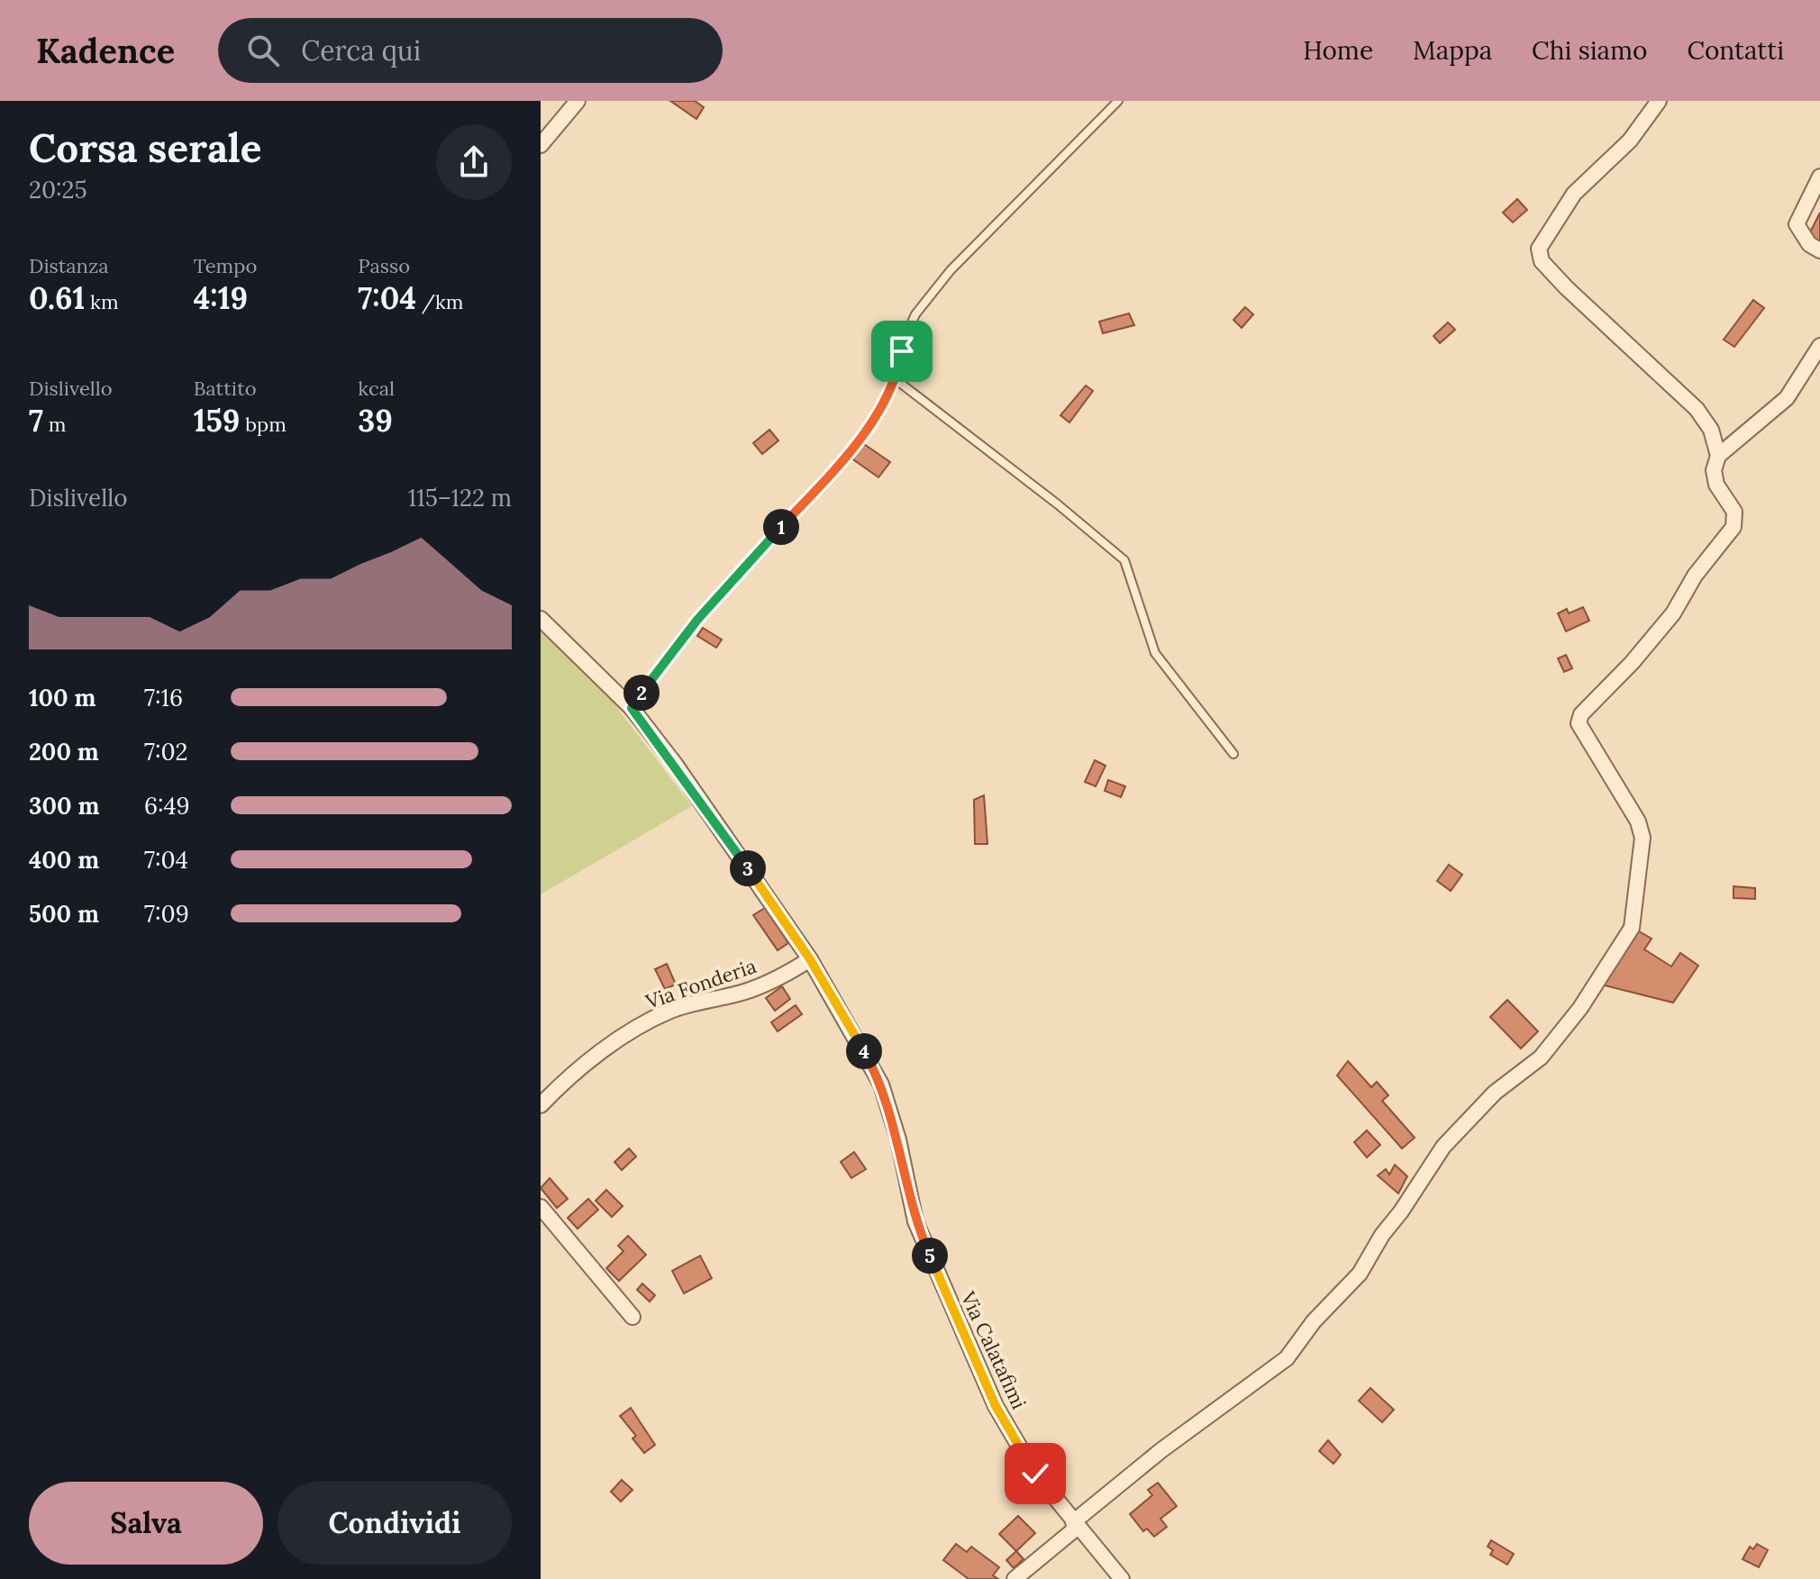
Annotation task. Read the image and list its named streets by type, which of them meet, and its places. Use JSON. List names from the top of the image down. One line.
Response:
{"streets":{"street":["Via Fonderia","Via Calatafimi"]},"crossings":[["Via Fonderia","Via Calatafimi"]],"page":{"header":"Kadence","search":"Cerca qui","nav":["Home","Mappa","Chi siamo","Contatti"],"heading":["Corsa serale","20:25"],"stats":[["Distanza","0.61 km"],["Tempo","4:19"],["Passo","7:04 /km"],["Dislivello","7 m"],["Battito","159 bpm"],["kcal","39"]],"chart":["Dislivello","115–122 m"],"pins":["1","2","3","4","5"],"list":[{"name":"100 m","note":"7:16"},{"name":"200 m","note":"7:02"},{"name":"300 m","note":"6:49"},{"name":"400 m","note":"7:04"},{"name":"500 m","note":"7:09"}],"buttons":["Salva","Condividi"]}}
